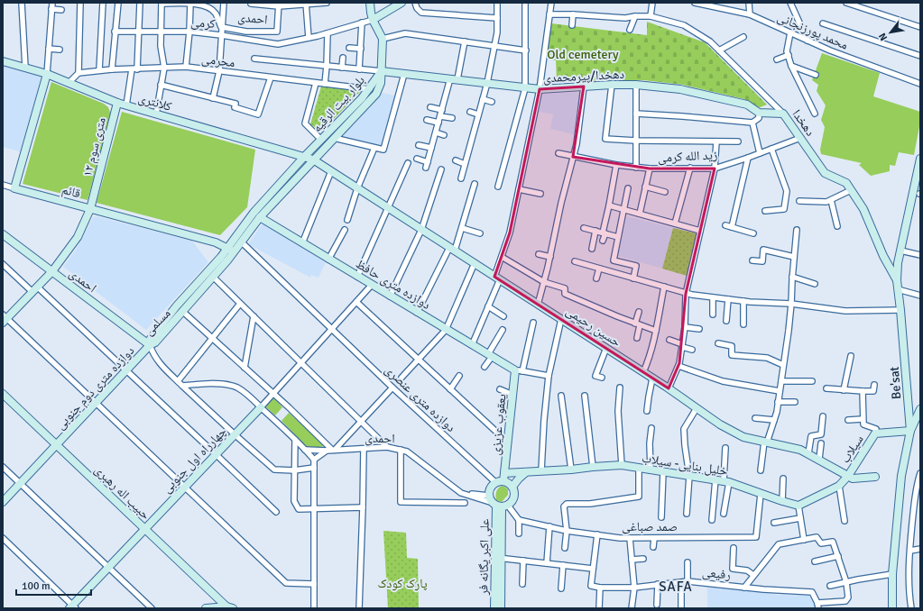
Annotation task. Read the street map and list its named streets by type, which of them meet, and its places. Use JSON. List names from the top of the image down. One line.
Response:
{"streets":{"main road":["احمدی","دهخدا/پیرمحمدی","کلانتری","بلوار بیت الرقیه","دهخدا","۱۲ متری سوم","قائم","دوازده متری حافظ","مسلمی","حسین رحیمی","Be'sat","دوازده متری دوم جنوبی","یعقوب عزیزی","سیلاب","چهارراه اول جنوبی","خلیل بنایی- سیلاب","حبیب اله رهبری","علی اکبر یگانه فر"],"street":["کرمی","محمد پورزنجانی","محرمی","زید الله کرمی","دوازده متری عنصری","صمد صباغی","رفیعی"]},"crossings":[["احمدی","کرمی"],["احمدی","۱۲ متری سوم"],["احمدی","مسلمی"],["احمدی","دوازده متری دوم جنوبی"],["احمدی","دوازده متری عنصری"],["احمدی","یعقوب عزیزی"],["احمدی","خلیل بنایی- سیلاب"],["احمدی","علی اکبر یگانه فر"],["محرمی","بلوار بیت الرقیه"],["دهخدا/پیرمحمدی","بلوار بیت الرقیه"],["دهخدا/پیرمحمدی","دهخدا"],["کلانتری","بلوار بیت الرقیه"],["کلانتری","۱۲ متری سوم"],["کلانتری","حسین رحیمی"],["بلوار بیت الرقیه","قائم"],["بلوار بیت الرقیه","دوازده متری حافظ"],["بلوار بیت الرقیه","مسلمی"],["بلوار بیت الرقیه","حسین رحیمی"],["بلوار بیت الرقیه","دوازده متری عنصری"],["دهخدا","زید الله کرمی"],["دهخدا","Be'sat"],["۱۲ متری سوم","قائم"],["قائم","مسلمی"],["دوازده متری حافظ","یعقوب عزیزی"],["مسلمی","دوازده متری دوم جنوبی"],["حسین رحیمی","سیلاب"],["دوازده متری دوم جنوبی","حبیب اله رهبری"],["دوازده متری عنصری","یعقوب عزیزی"],["دوازده متری عنصری","خلیل بنایی- سیلاب"],["دوازده متری عنصری","علی اکبر یگانه فر"],["یعقوب عزیزی","خلیل بنایی- سیلاب"],["یعقوب عزیزی","علی اکبر یگانه فر"],["چهارراه اول جنوبی","حبیب اله رهبری"],["خلیل بنایی- سیلاب","صمد صباغی"],["خلیل بنایی- سیلاب","علی اکبر یگانه فر"]],"districts":["SAFA"],"parks":["Old cemetery","پارک کودک"],"scale_bar":"100 m","north":"bottom left"}
